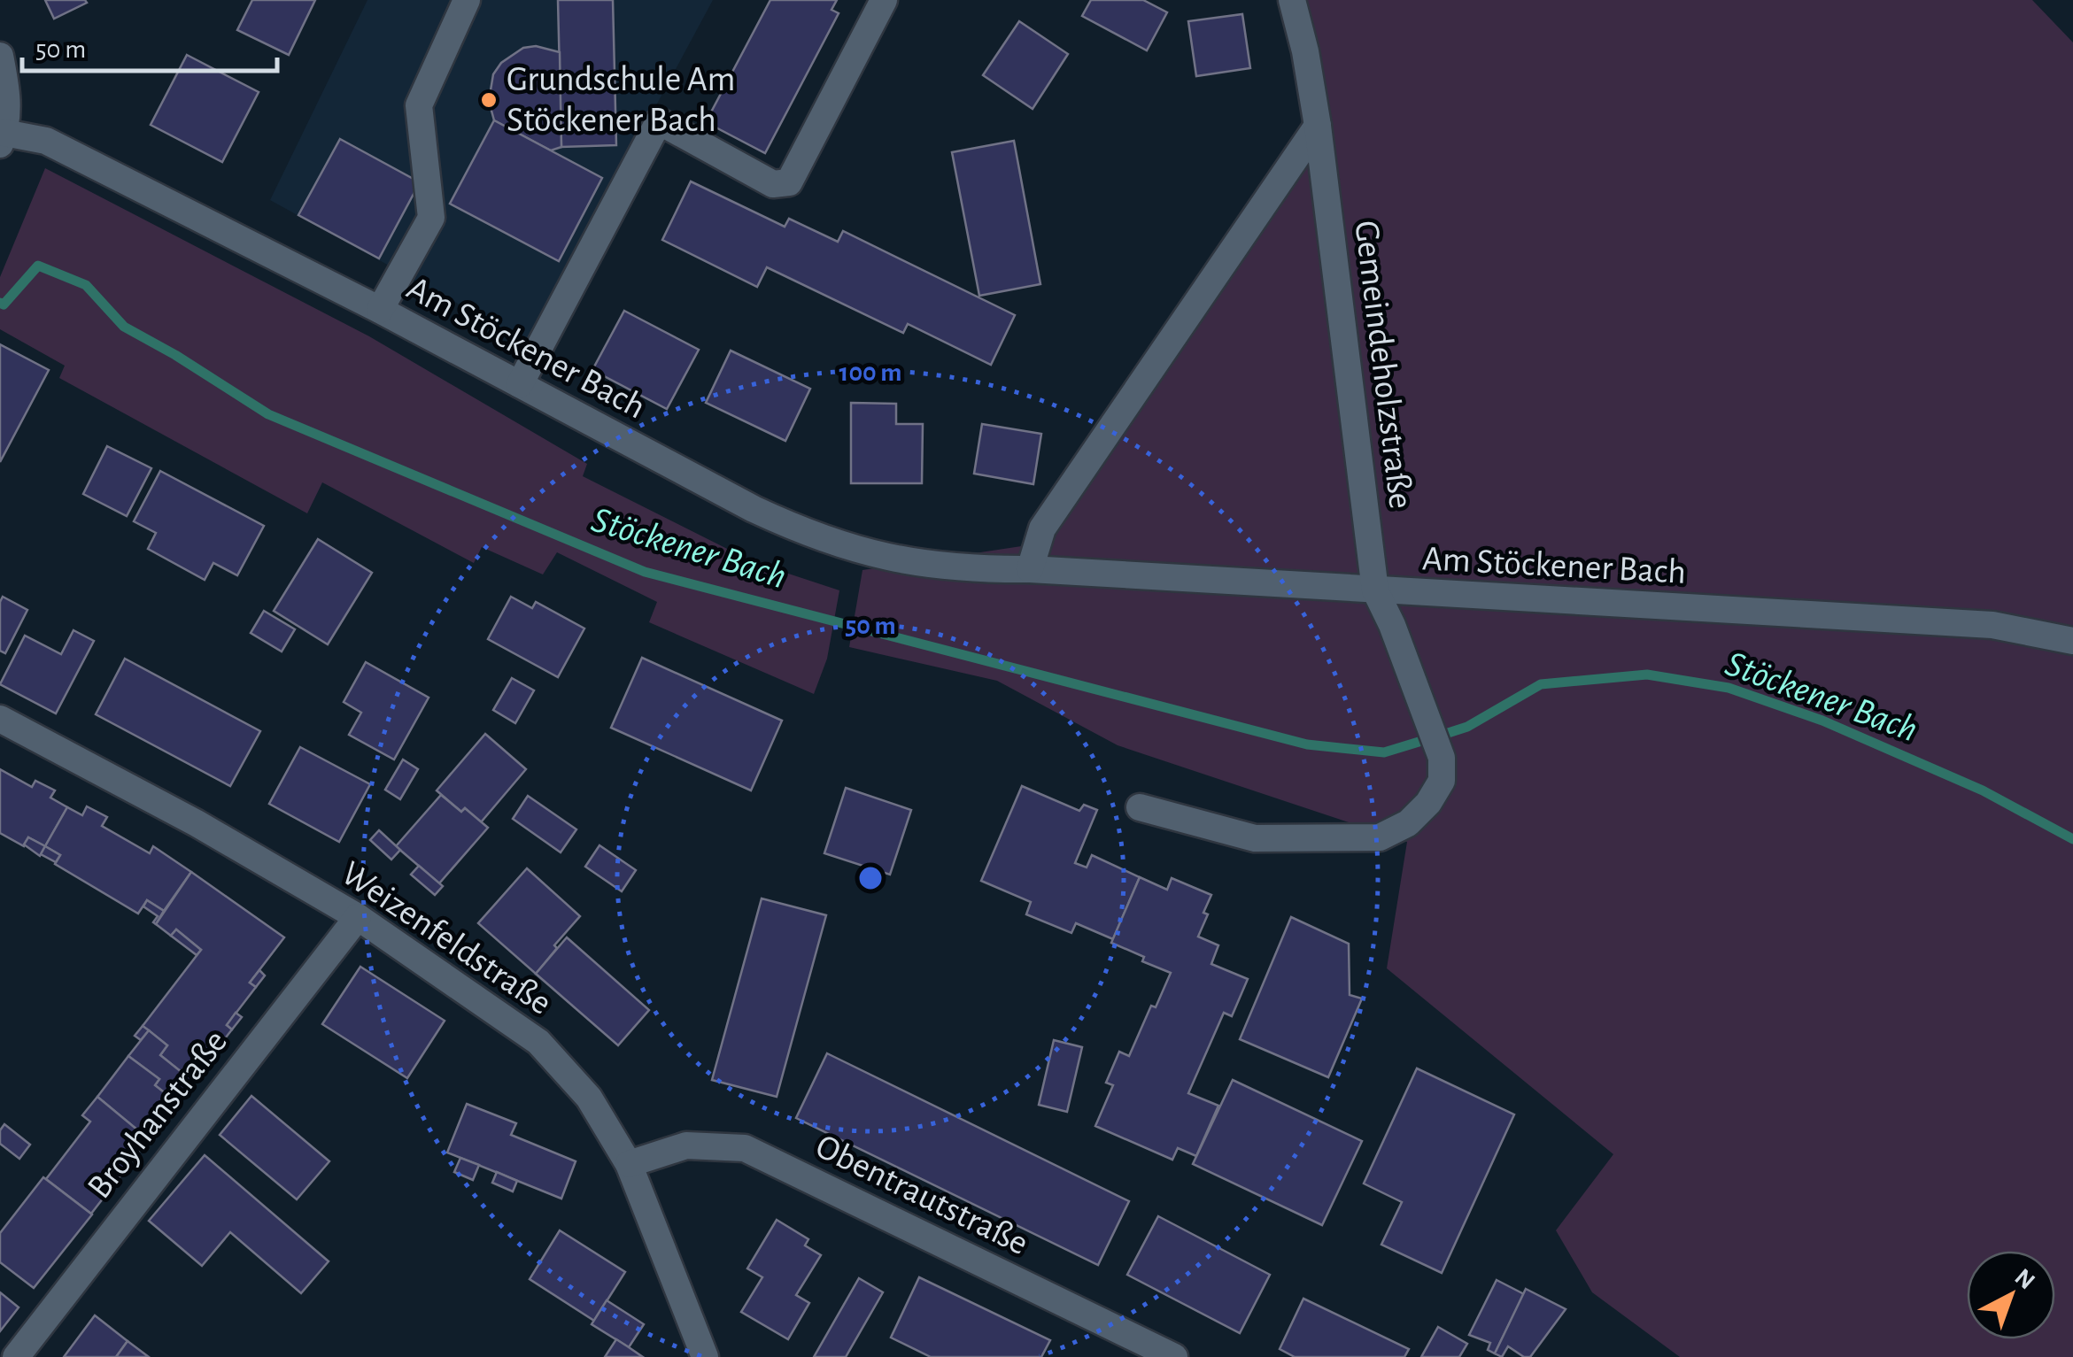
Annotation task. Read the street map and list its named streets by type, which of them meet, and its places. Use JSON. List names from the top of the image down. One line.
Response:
{"streets":{"street":["Am Stöckener Bach","Gemeindeholzstraße","Weizenfeldstraße","Broyhanstraße","Obentrautstraße"]},"crossings":[["Am Stöckener Bach","Gemeindeholzstraße"],["Weizenfeldstraße","Broyhanstraße"],["Weizenfeldstraße","Obentrautstraße"]],"water":["Stöckener Bach"],"places":["Grundschule Am Stöckener Bach"],"scale_bar":"50 m","north":"top right","rings":["100 m","50 m"]}
